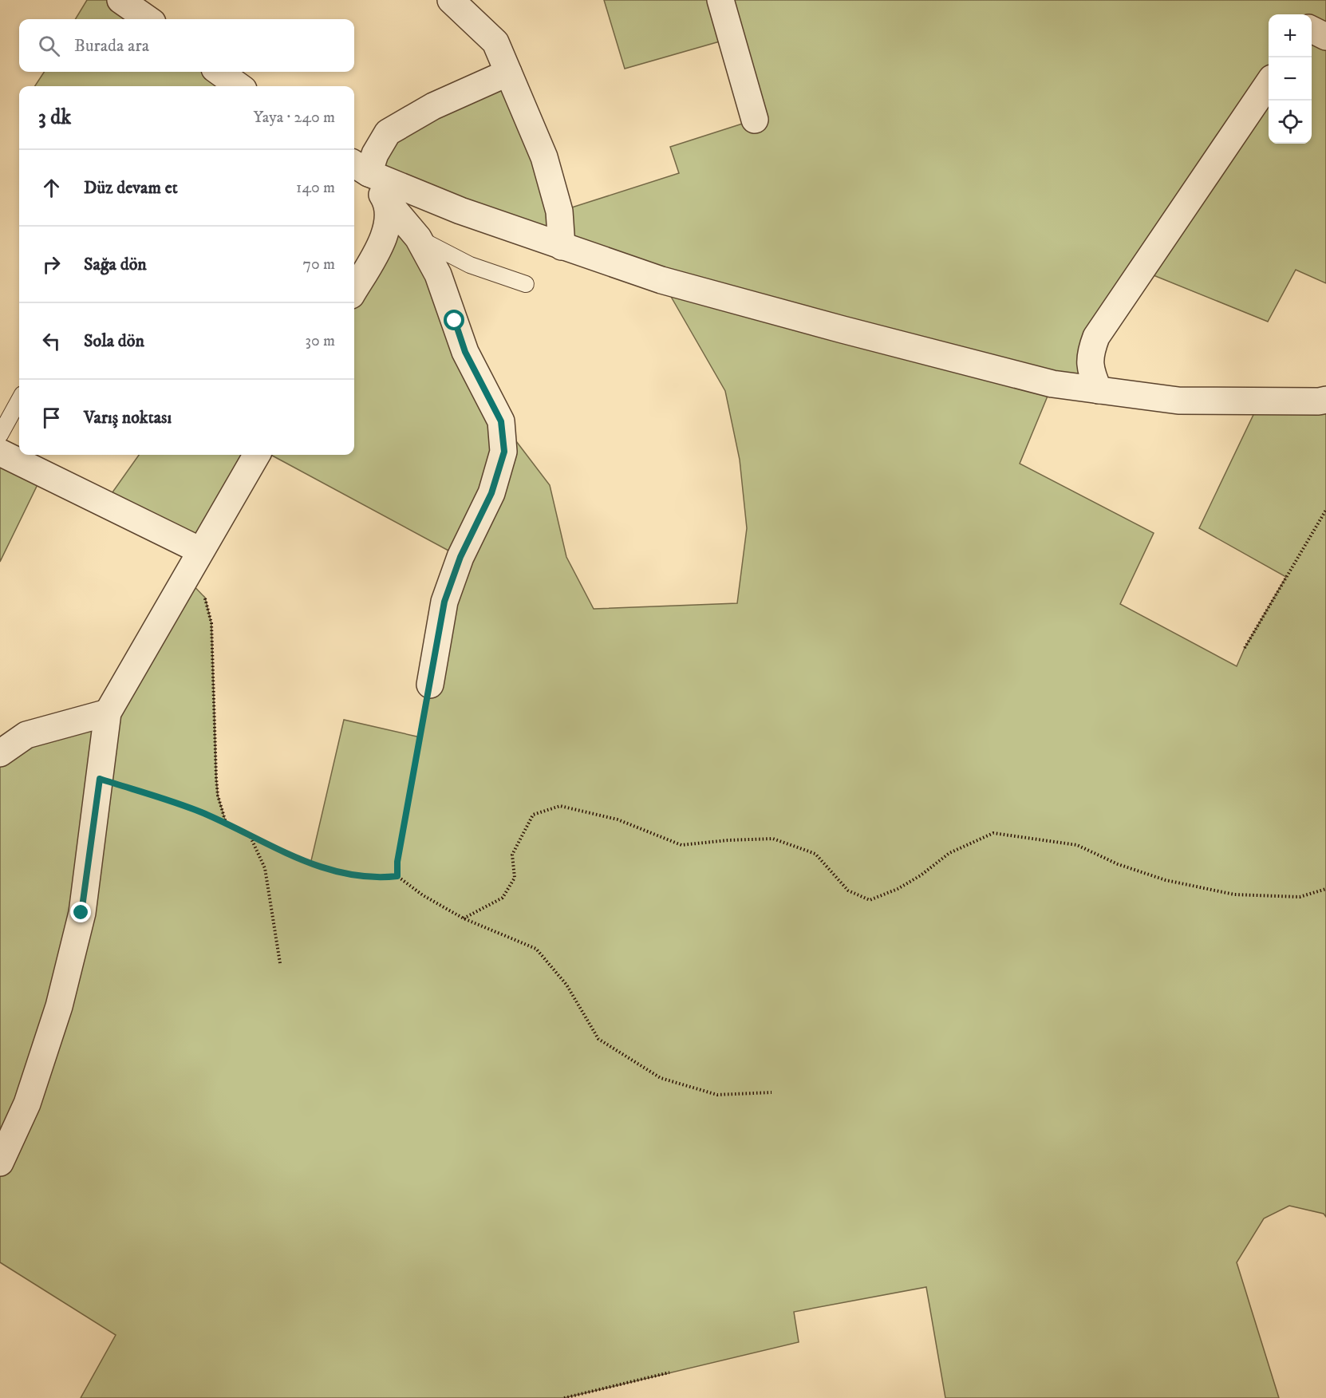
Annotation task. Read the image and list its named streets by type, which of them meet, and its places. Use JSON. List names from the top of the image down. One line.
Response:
{"page":{"map_buttons":["+","−"],"search":"Burada ara","heading":["3 dk","Yaya · 240 m"],"list":[["Düz devam et","140 m"],["Sağa dön","70 m"],["Sola dön","30 m"],"Varış noktası"]}}
